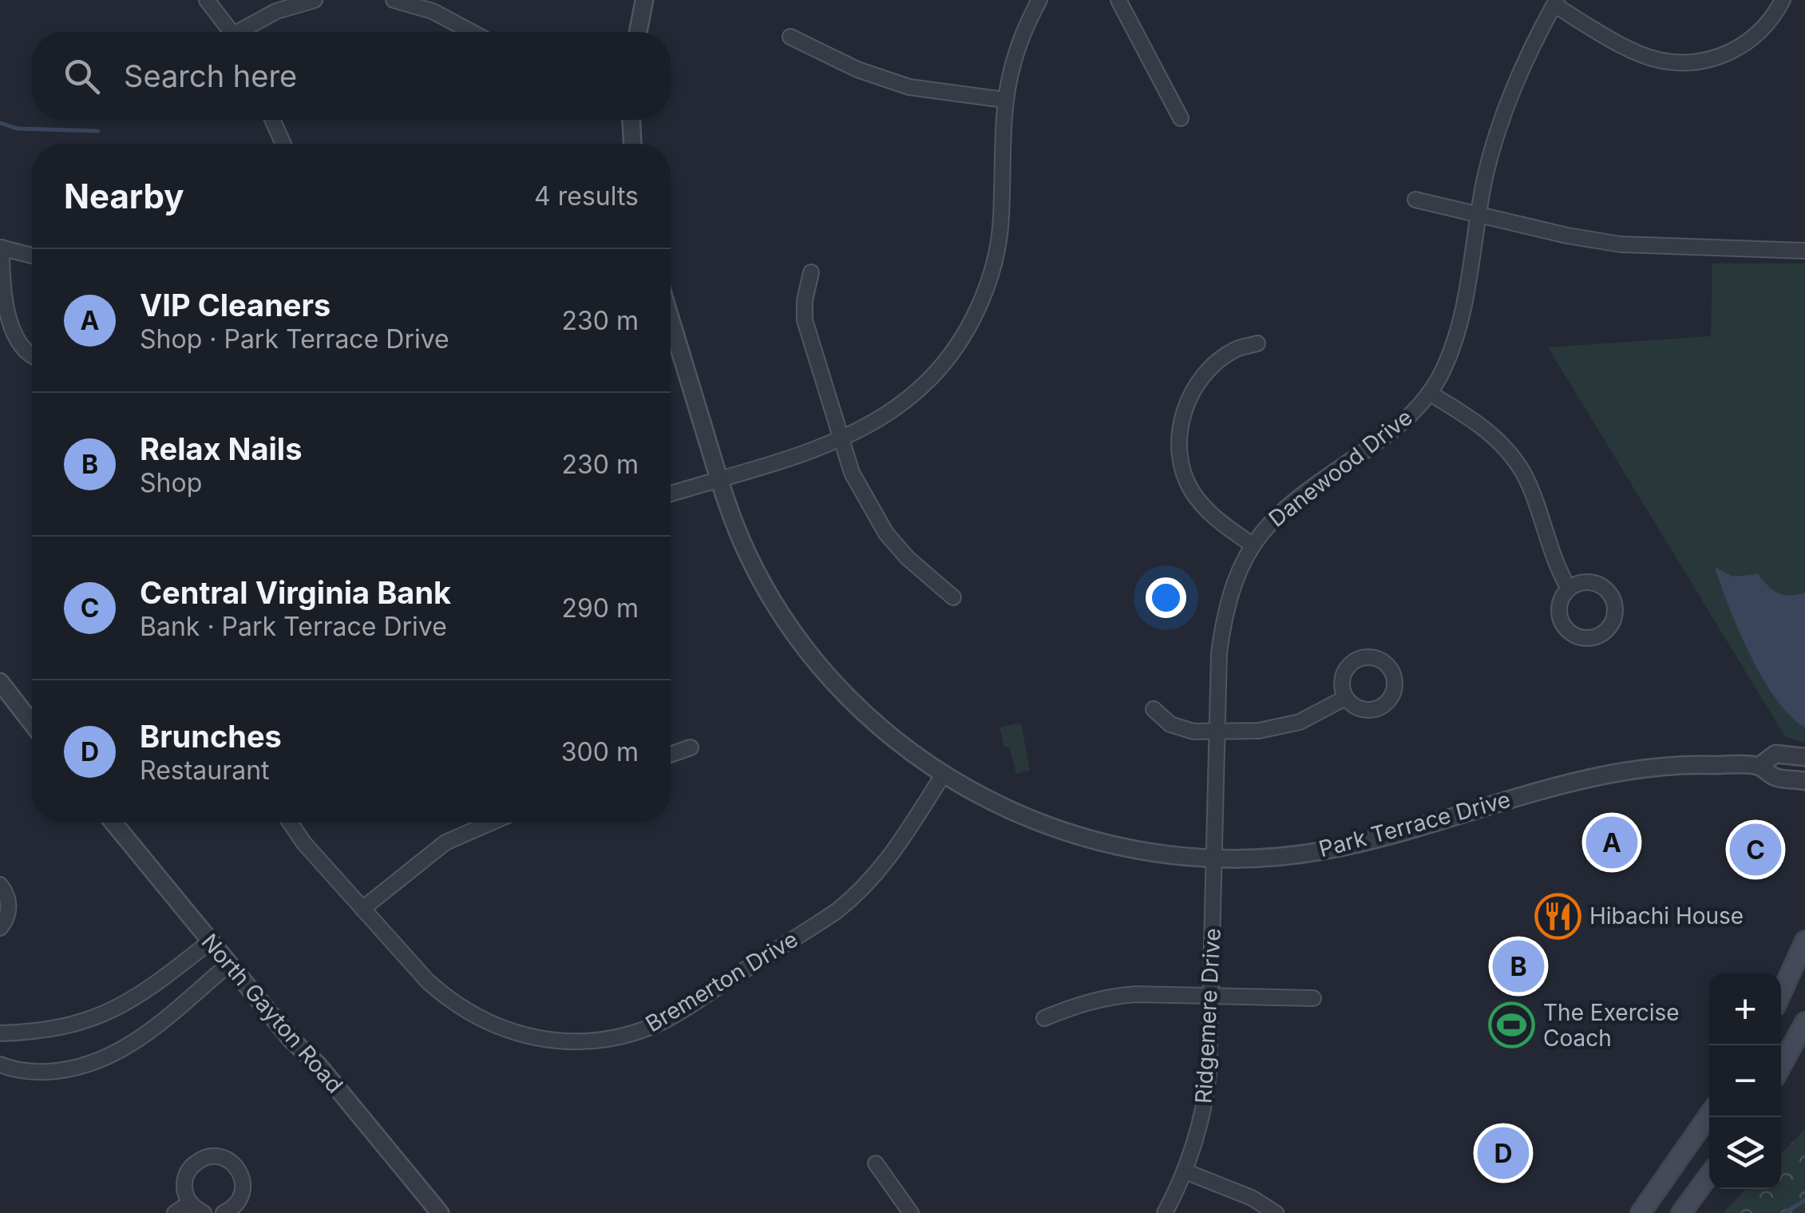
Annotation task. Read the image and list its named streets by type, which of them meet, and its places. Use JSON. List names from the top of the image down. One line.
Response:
{"streets":{"street":["Danewood Drive","Park Terrace Drive","Bremerton Drive","North Gayton Road","Ridgemere Drive"]},"crossings":[["Danewood Drive","Park Terrace Drive"],["Danewood Drive","Ridgemere Drive"],["Park Terrace Drive","Bremerton Drive"],["Park Terrace Drive","Ridgemere Drive"]],"places":{"restaurant":["Hibachi House"],"sports":["The Exercise Coach"]},"page":{"search":"Search here","heading":["Nearby","4 results"],"list":[{"mark":"A","name":"VIP Cleaners","note":"Shop · Park Terrace Drive","value":"230 m"},{"mark":"B","name":"Relax Nails","note":"Shop","value":"230 m"},{"mark":"C","name":"Central Virginia Bank","note":"Bank · Park Terrace Drive","value":"290 m"},{"mark":"D","name":"Brunches","note":"Restaurant","value":"300 m"}],"pins":["A","C","B","D"],"map_buttons":["+","−"]}}
